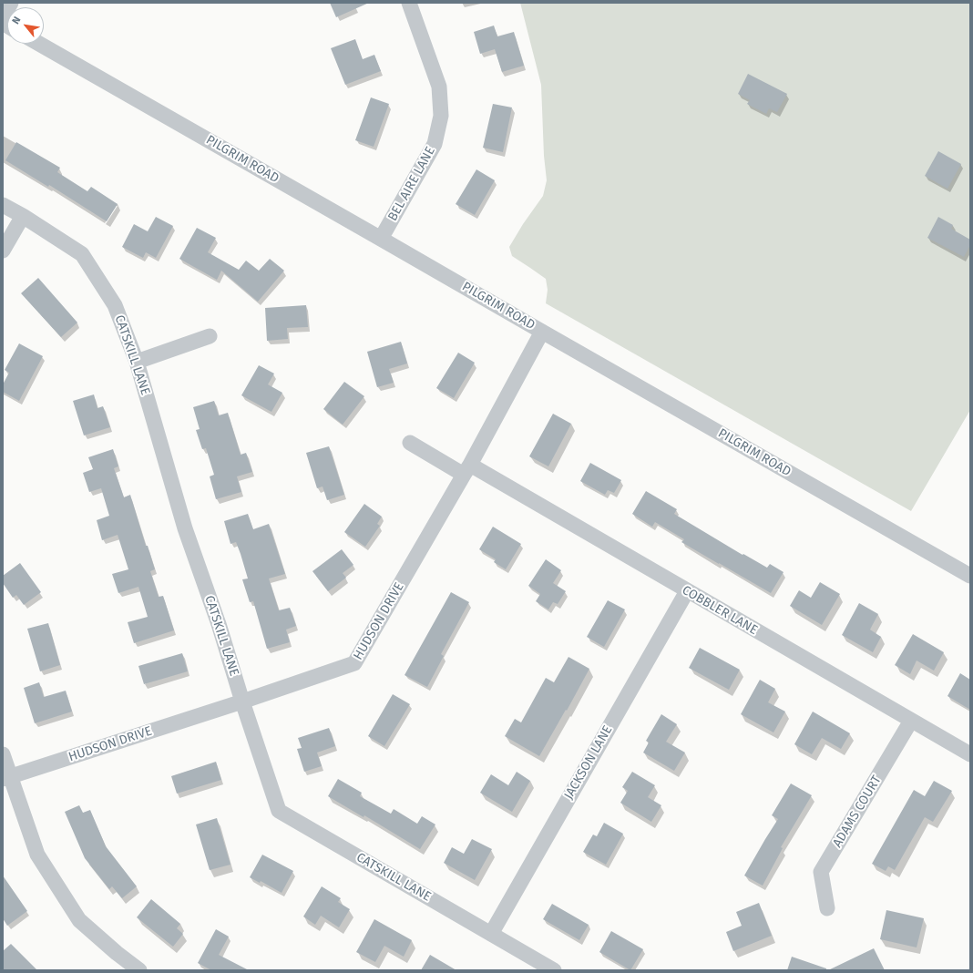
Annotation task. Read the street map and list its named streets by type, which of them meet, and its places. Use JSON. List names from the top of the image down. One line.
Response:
{"streets":{"street":["PILGRIM ROAD","BEL AIRE LANE","CATSKILL LANE","COBBLER LANE","HUDSON DRIVE","JACKSON LANE","ADAMS COURT"]},"crossings":[["PILGRIM ROAD","BEL AIRE LANE"],["PILGRIM ROAD","HUDSON DRIVE"],["CATSKILL LANE","HUDSON DRIVE"],["CATSKILL LANE","JACKSON LANE"],["COBBLER LANE","HUDSON DRIVE"],["COBBLER LANE","JACKSON LANE"],["COBBLER LANE","ADAMS COURT"]],"north":"top left"}
